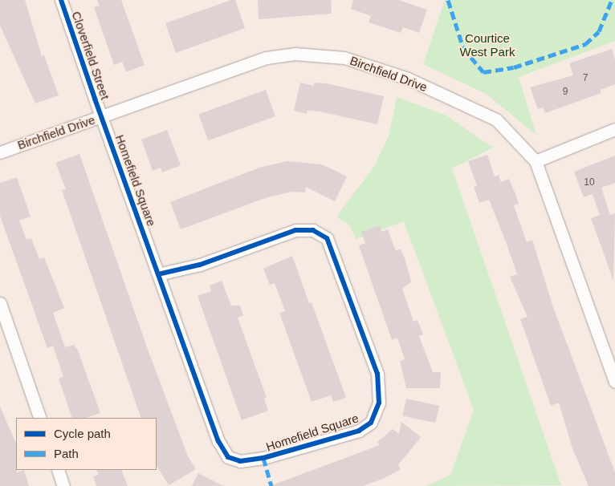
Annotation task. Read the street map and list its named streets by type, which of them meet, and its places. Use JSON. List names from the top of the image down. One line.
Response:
{"streets":{"street":["Cloverfield Street","Birchfield Drive","Homefield Square"]},"crossings":[["Cloverfield Street","Birchfield Drive"],["Cloverfield Street","Homefield Square"],["Birchfield Drive","Homefield Square"]],"parks":["Courtice West Park"],"house_numbers":["7","9","10"],"legend":["Cycle path","Path"]}
